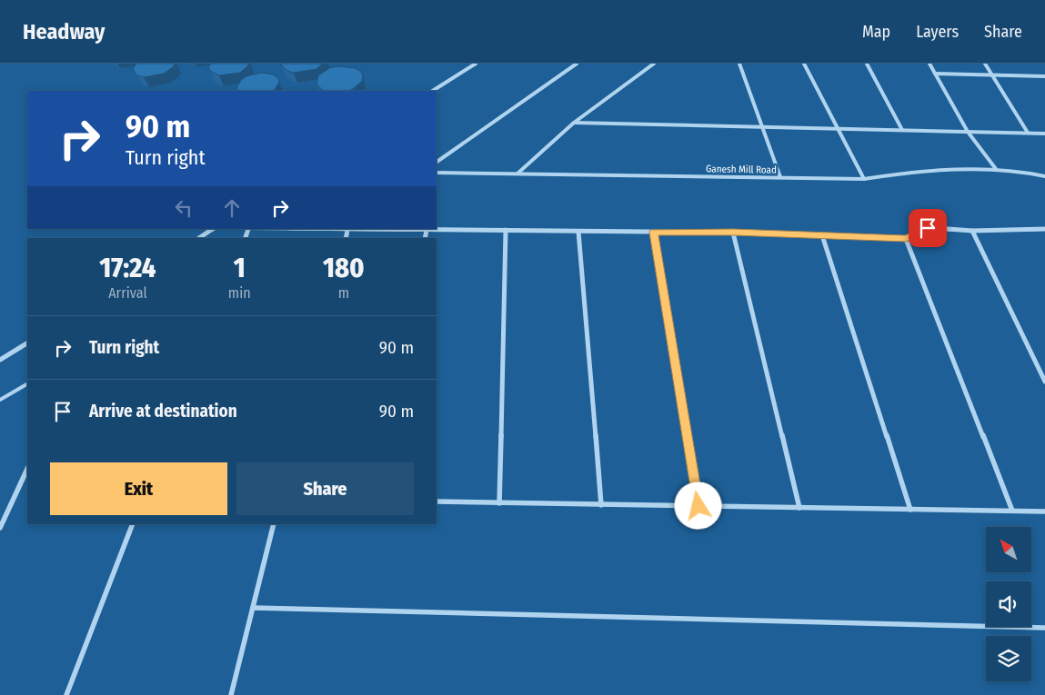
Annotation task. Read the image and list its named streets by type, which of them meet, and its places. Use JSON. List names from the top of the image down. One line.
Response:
{"streets":{"street":["Ganesh Mill Road"]},"north":"top left","page":{"header":"Headway","nav":["Map","Layers","Share"],"turn":["90 m","Turn right"],"eta":["17:24","Arrival","1","min","180","m"],"list":[{"name":"Turn right","value":"90 m"},{"name":"Arrive at destination","value":"90 m"}],"buttons":["Exit","Share"]}}
